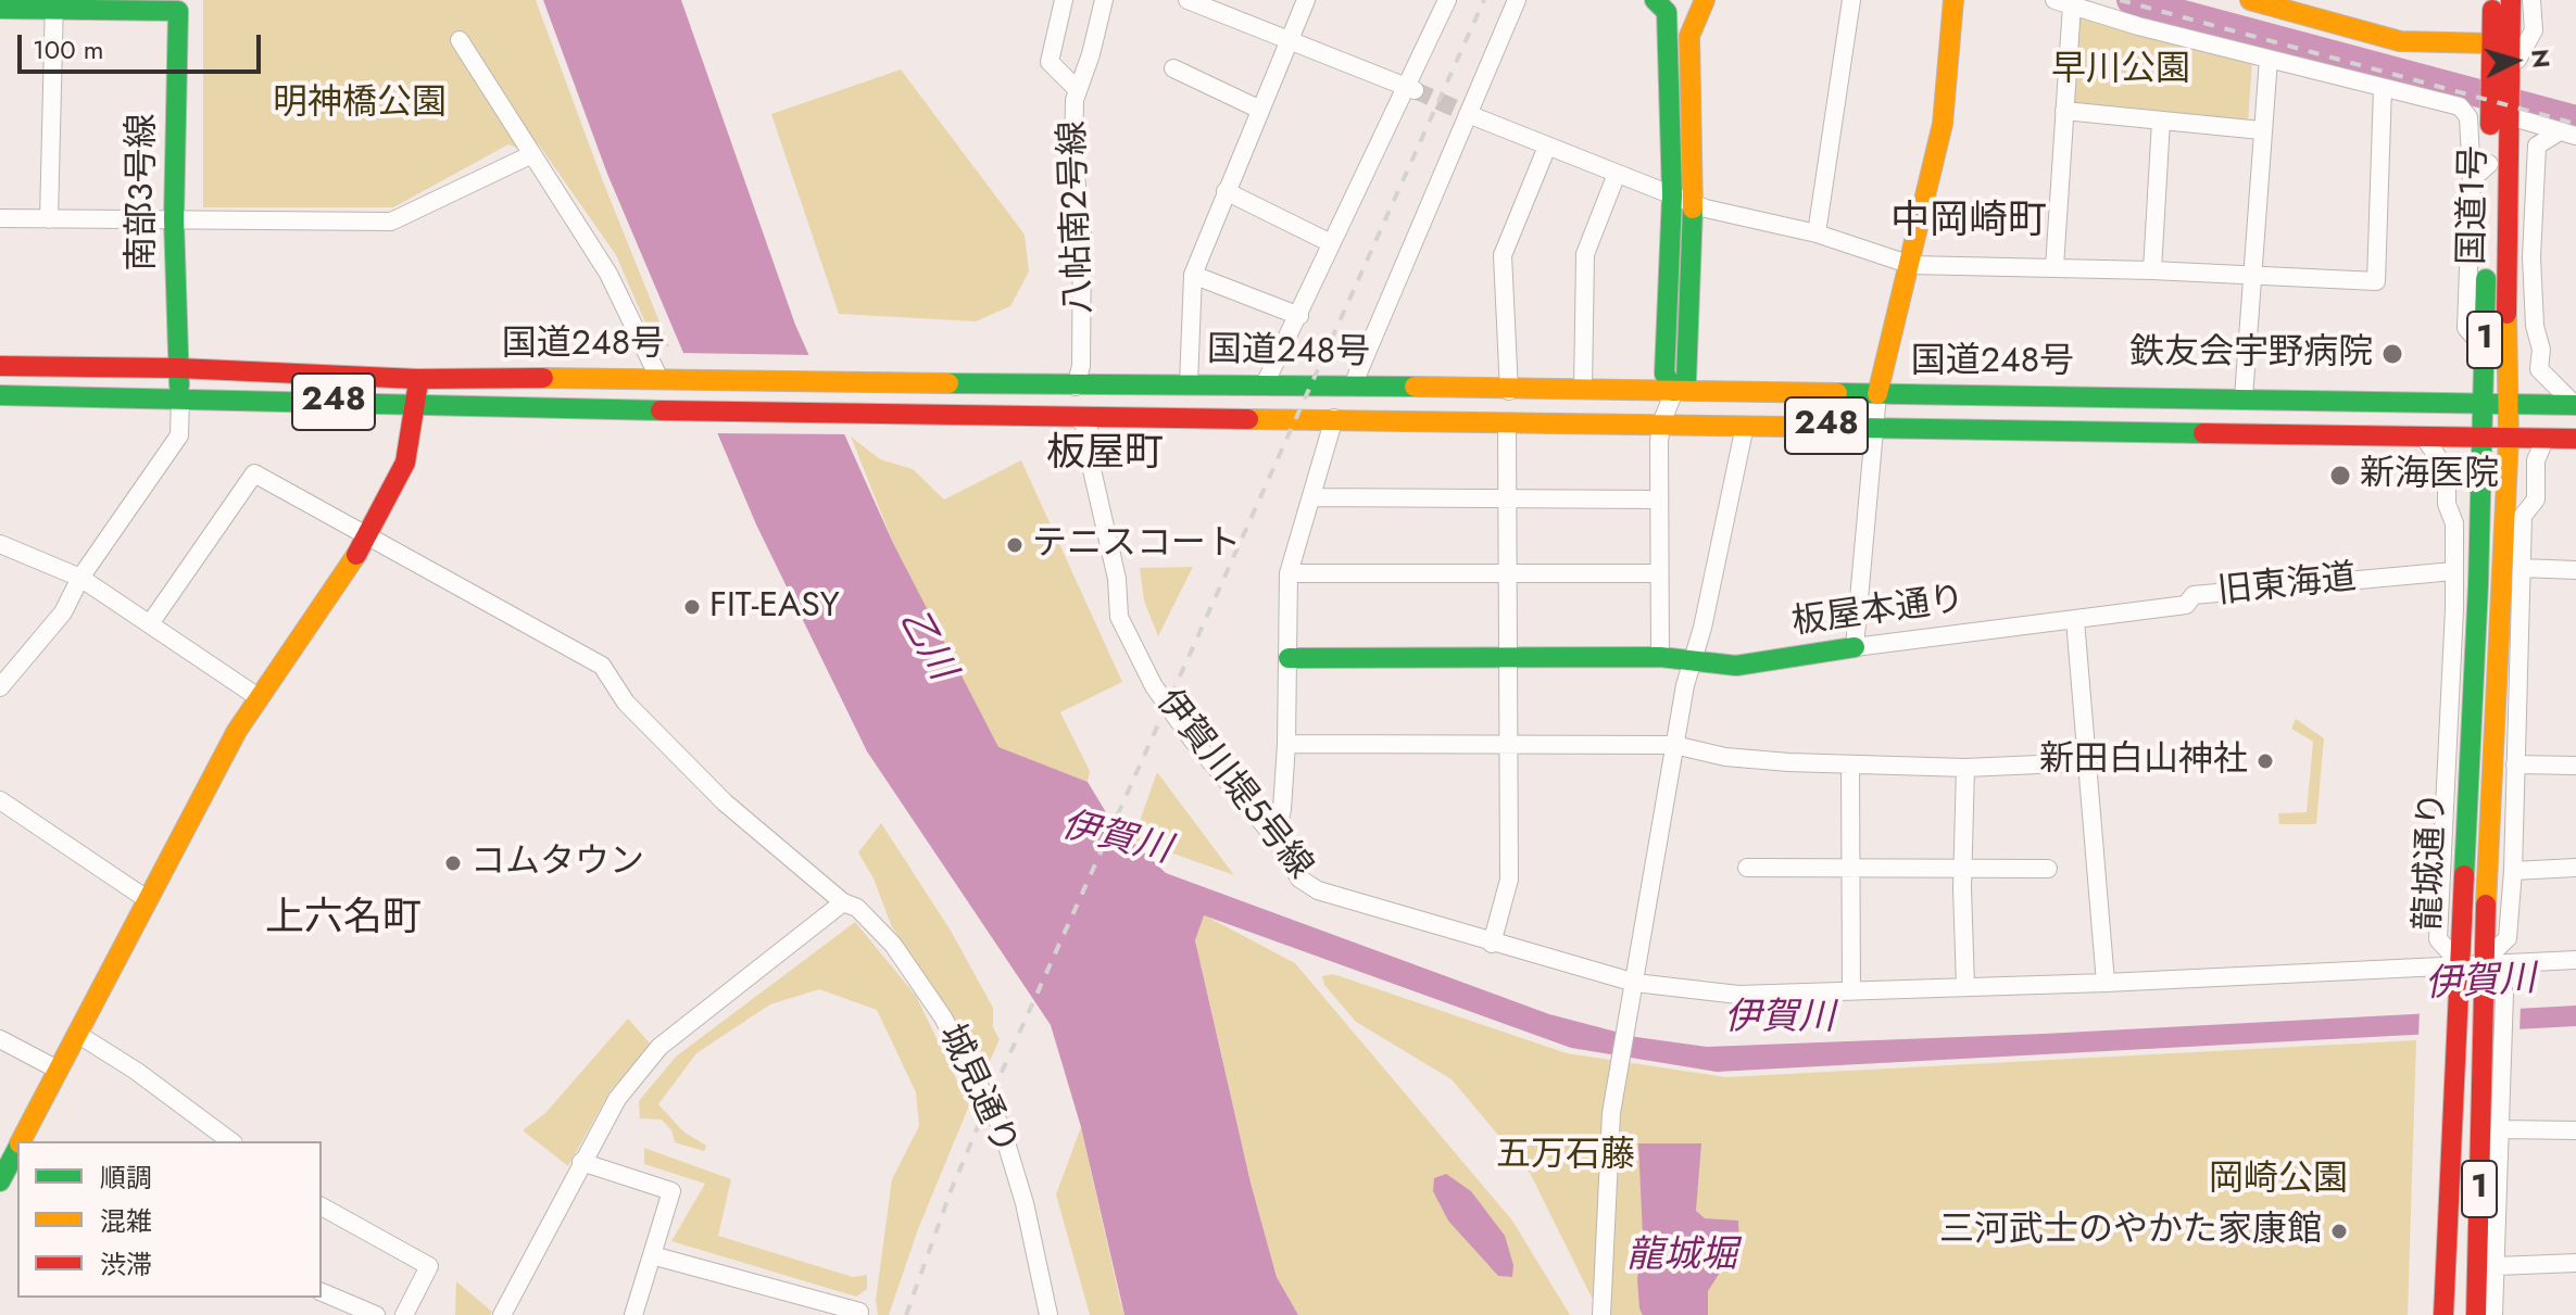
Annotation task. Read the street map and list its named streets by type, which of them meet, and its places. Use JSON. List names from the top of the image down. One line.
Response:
{"streets":{"main road":["南部3号線","国道1号","1","国道248号","248","板屋本通り","龍城通り"],"street":["八帖南2号線","旧東海道","伊賀川堤5号線","城見通り"]},"crossings":[["南部3号線","国道248号"],["国道1号","国道248号"],["国道1号","龍城通り"],["八帖南2号線","国道248号"],["国道248号","伊賀川堤5号線"],["旧東海道","板屋本通り"],["伊賀川堤5号線","龍城通り"]],"districts":["中岡崎町","板屋町","上六名町"],"water":["乙川","伊賀川","龍城堀"],"parks":["早川公園","明神橋公園","五万石藤","岡崎公園"],"places":["鉄友会宇野病院","新海医院","テニスコート","FIT-EASY","新田白山神社","コムタウン","三河武士のやかた家康館"],"legend":["順調","混雑","渋滞"],"scale_bar":"100 m","north":"right"}
